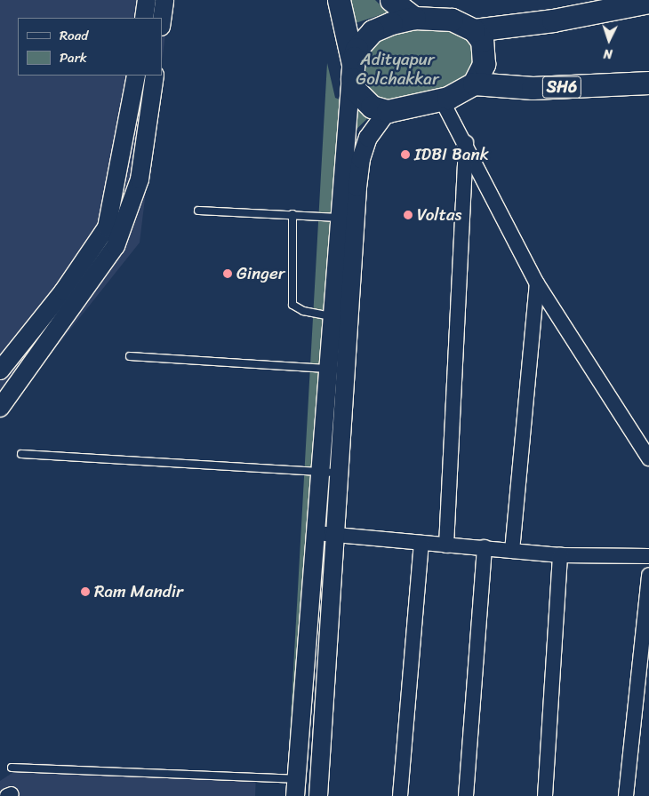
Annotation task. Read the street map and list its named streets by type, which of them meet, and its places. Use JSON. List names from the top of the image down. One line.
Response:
{"streets":{"main road":["SH6"]},"parks":["Adityapur Golchakkar"],"places":["IDBI Bank","Voltas","Ginger","Ram Mandir"],"legend":["Road","Park"],"north":"bottom"}
